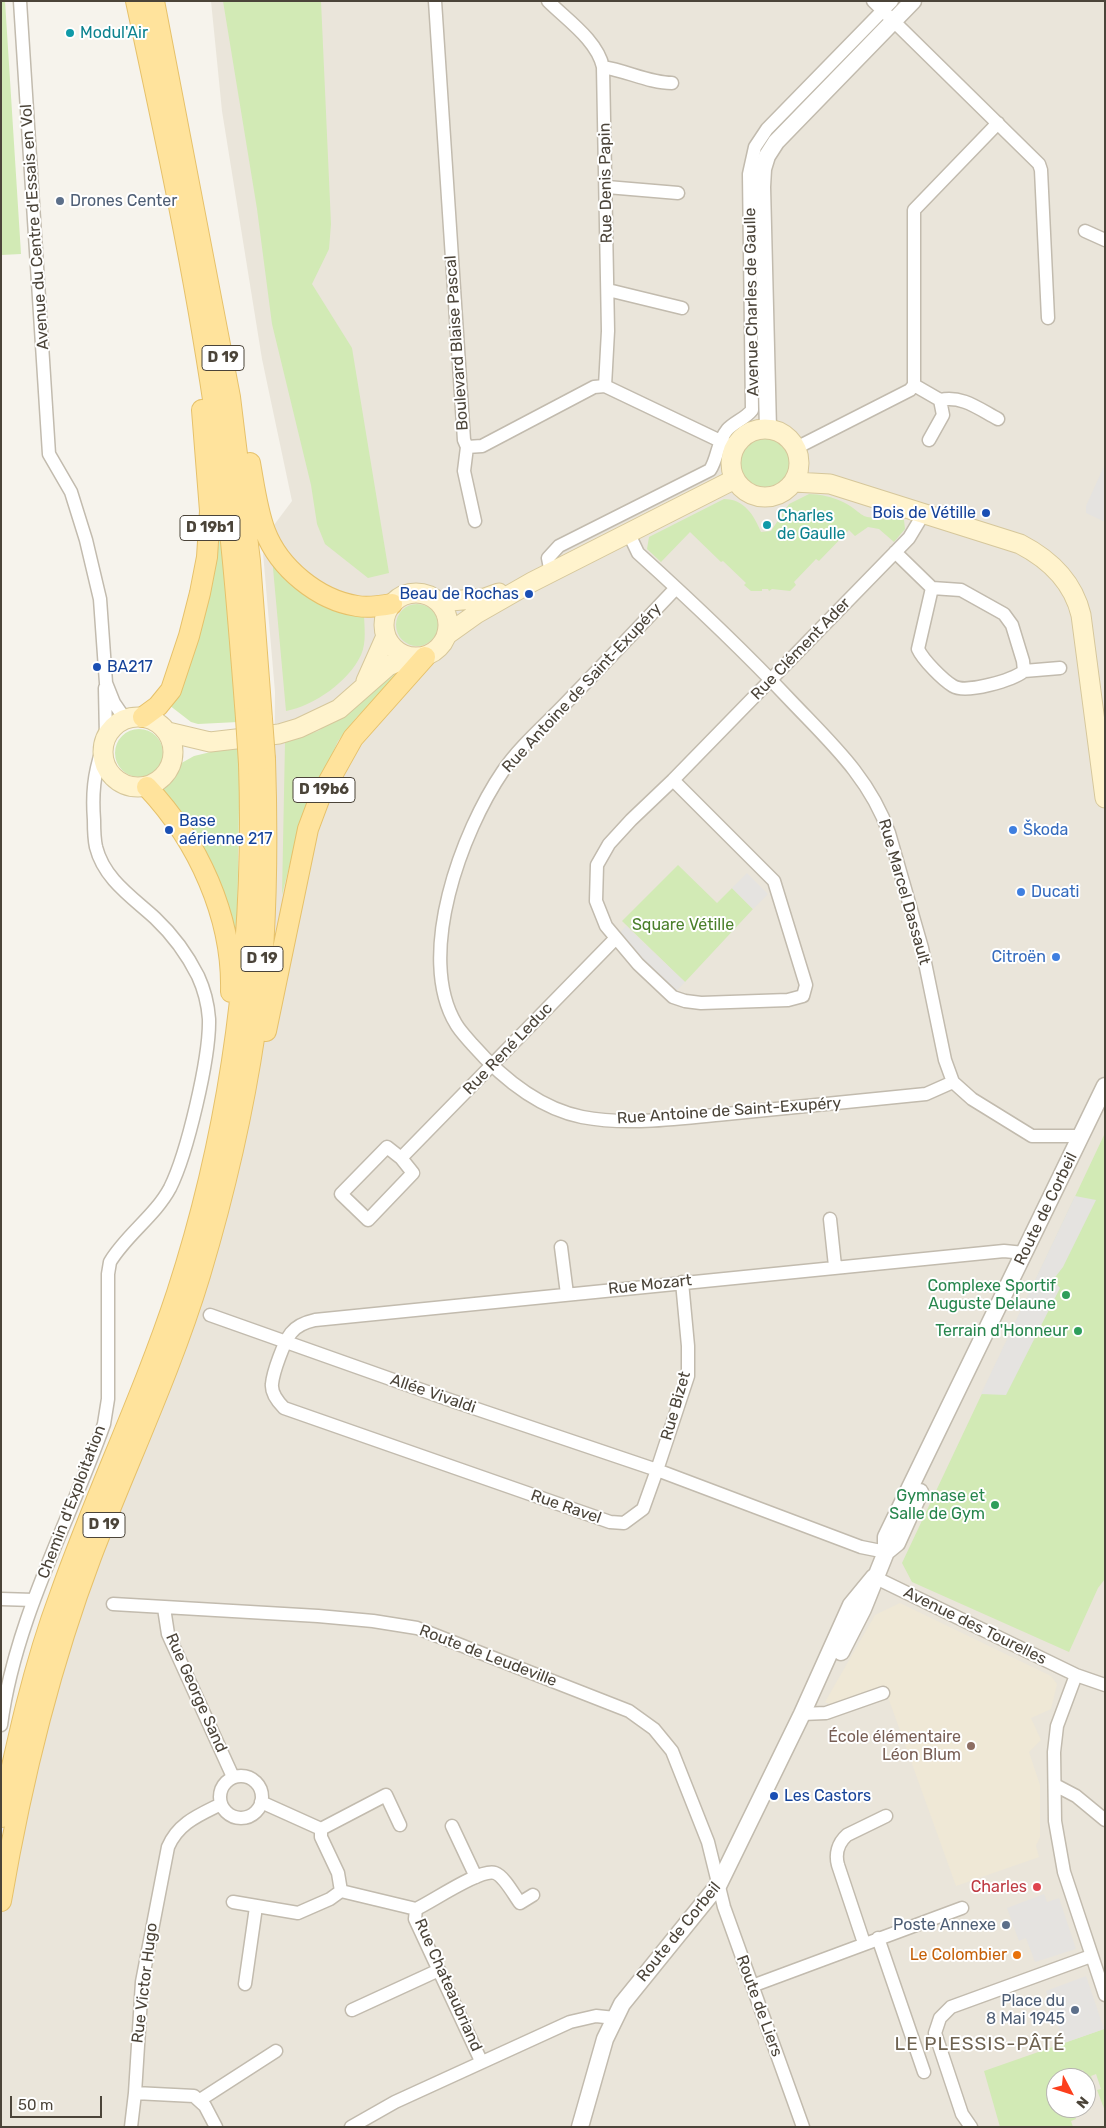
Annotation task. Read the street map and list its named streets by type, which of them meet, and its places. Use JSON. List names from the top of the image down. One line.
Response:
{"streets":{"main road":["D 19","D 19b1","D 19b6"],"street":["Rue Denis Papin","Avenue du Centre d'Essais en Vol","Avenue Charles de Gaulle","Boulevard Blaise Pascal","Rue Clément Ader","Rue Antoine de Saint-Exupéry","Rue Marcel Dassault","Rue René Leduc","Route de Corbeil","Rue Mozart","Allée Vivaldi","Rue Bizet","Chemin d'Exploitation","Rue Ravel","Avenue des Tourelles","Route de Leudeville","Rue George Sand","Rue Victor Hugo","Rue Chateaubriand","Route de Liers"]},"crossings":[["Rue Denis Papin","Boulevard Blaise Pascal"],["D 19","D 19b1"],["D 19","D 19b6"],["D 19b1","Chemin d'Exploitation"],["Rue Clément Ader","Rue Marcel Dassault"],["Rue Clément Ader","Rue René Leduc"],["Rue Antoine de Saint-Exupéry","Rue Marcel Dassault"],["Rue Antoine de Saint-Exupéry","Rue René Leduc"],["Rue Marcel Dassault","Route de Corbeil"],["Route de Corbeil","Rue Mozart"],["Route de Corbeil","Avenue des Tourelles"],["Route de Corbeil","Route de Leudeville"],["Route de Corbeil","Route de Liers"],["Rue Mozart","Allée Vivaldi"],["Rue Mozart","Rue Bizet"],["Rue Mozart","Rue Ravel"],["Allée Vivaldi","Rue Bizet"],["Allée Vivaldi","Rue Ravel"],["Rue Bizet","Rue Ravel"],["Route de Leudeville","Rue George Sand"],["Route de Leudeville","Route de Liers"],["Rue George Sand","Rue Victor Hugo"]],"districts":["LE PLESSIS-PÂTÉ"],"parks":["Square Vétille"],"places":["Modul'Air","Drones Center","Bois de Vétille","Charles de Gaulle","Beau de Rochas","BA217","Base aérienne 217","Škoda","Ducati","Citroën","Complexe Sportif Auguste Delaune","Terrain d'Honneur","Gymnase et Salle de Gym","École élémentaire Léon Blum","Les Castors","Charles","Poste Annexe","Le Colombier","Place du 8 Mai 1945"],"scale_bar":"50 m","north":"bottom right"}
